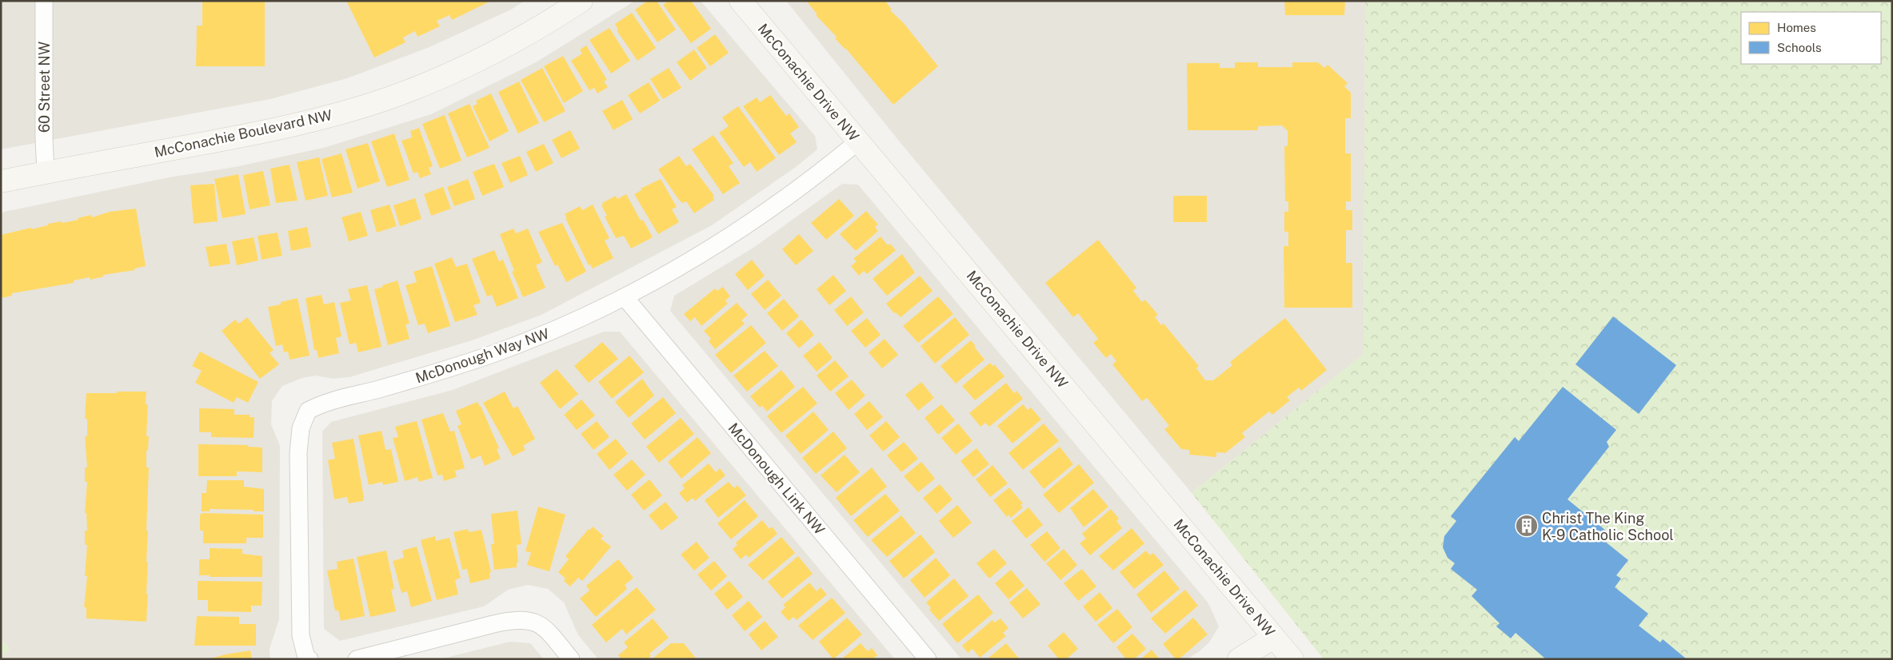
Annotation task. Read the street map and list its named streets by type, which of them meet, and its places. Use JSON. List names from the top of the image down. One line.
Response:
{"streets":{"street":["McConachie Drive NW","60 Street NW","McConachie Boulevard NW","McDonough Way NW","McDonough Link NW"]},"crossings":[["McConachie Drive NW","McDonough Way NW"],["60 Street NW","McConachie Boulevard NW"],["McDonough Way NW","McDonough Link NW"]],"places":{"building":["Christ The King K-9 Catholic School"]},"legend":["Homes","Schools"]}
